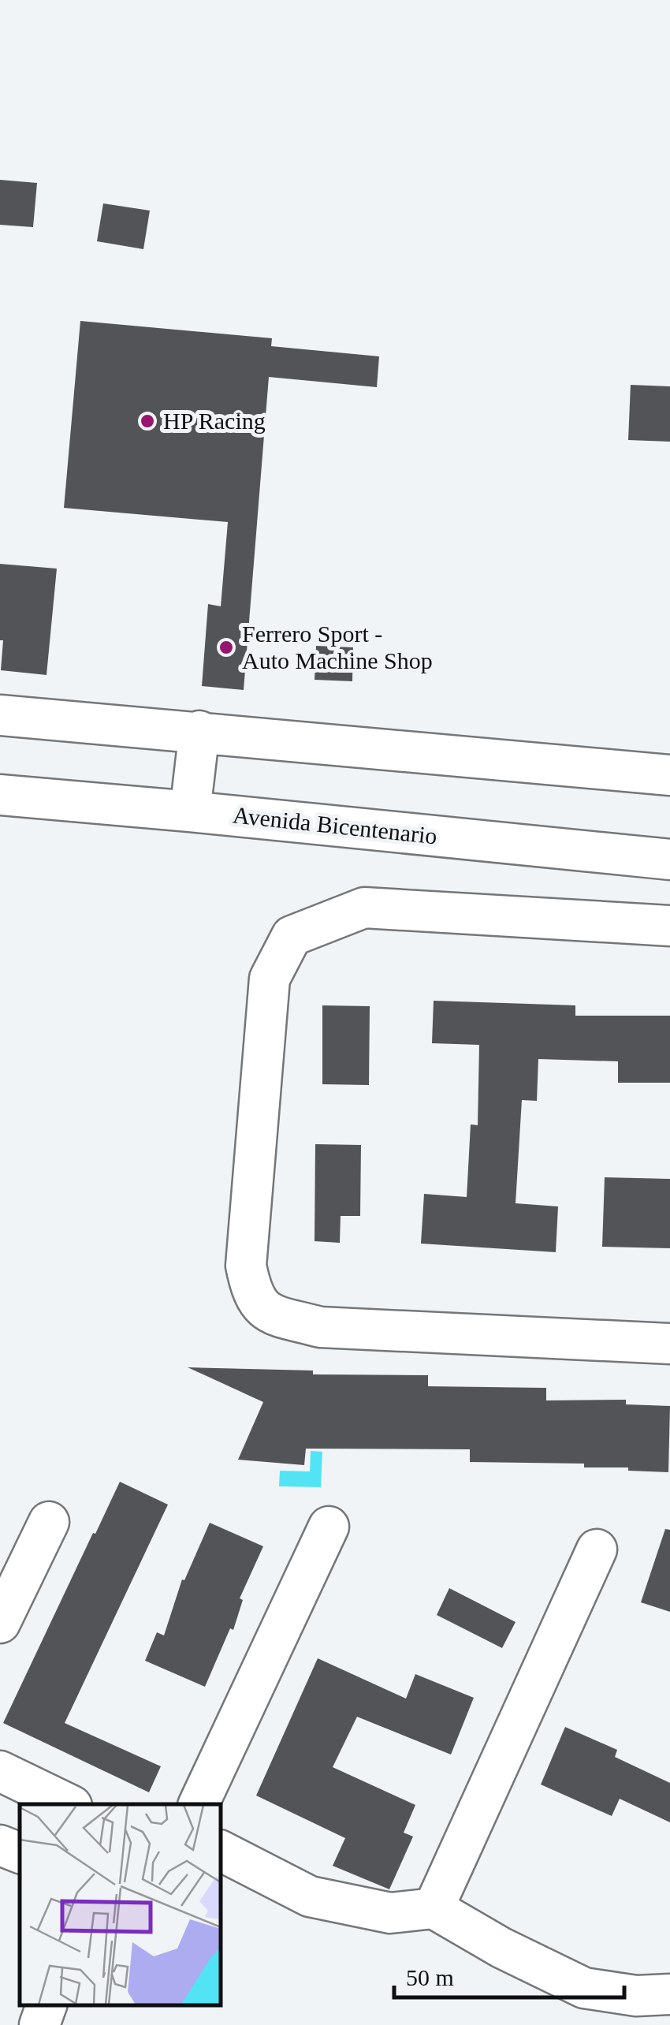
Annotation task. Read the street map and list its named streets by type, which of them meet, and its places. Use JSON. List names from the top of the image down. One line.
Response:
{"streets":{"street":["Avenida Bicentenario"]},"places":["HP Racing","Ferrero Sport - Auto Machine Shop"],"scale_bar":"50 m"}
